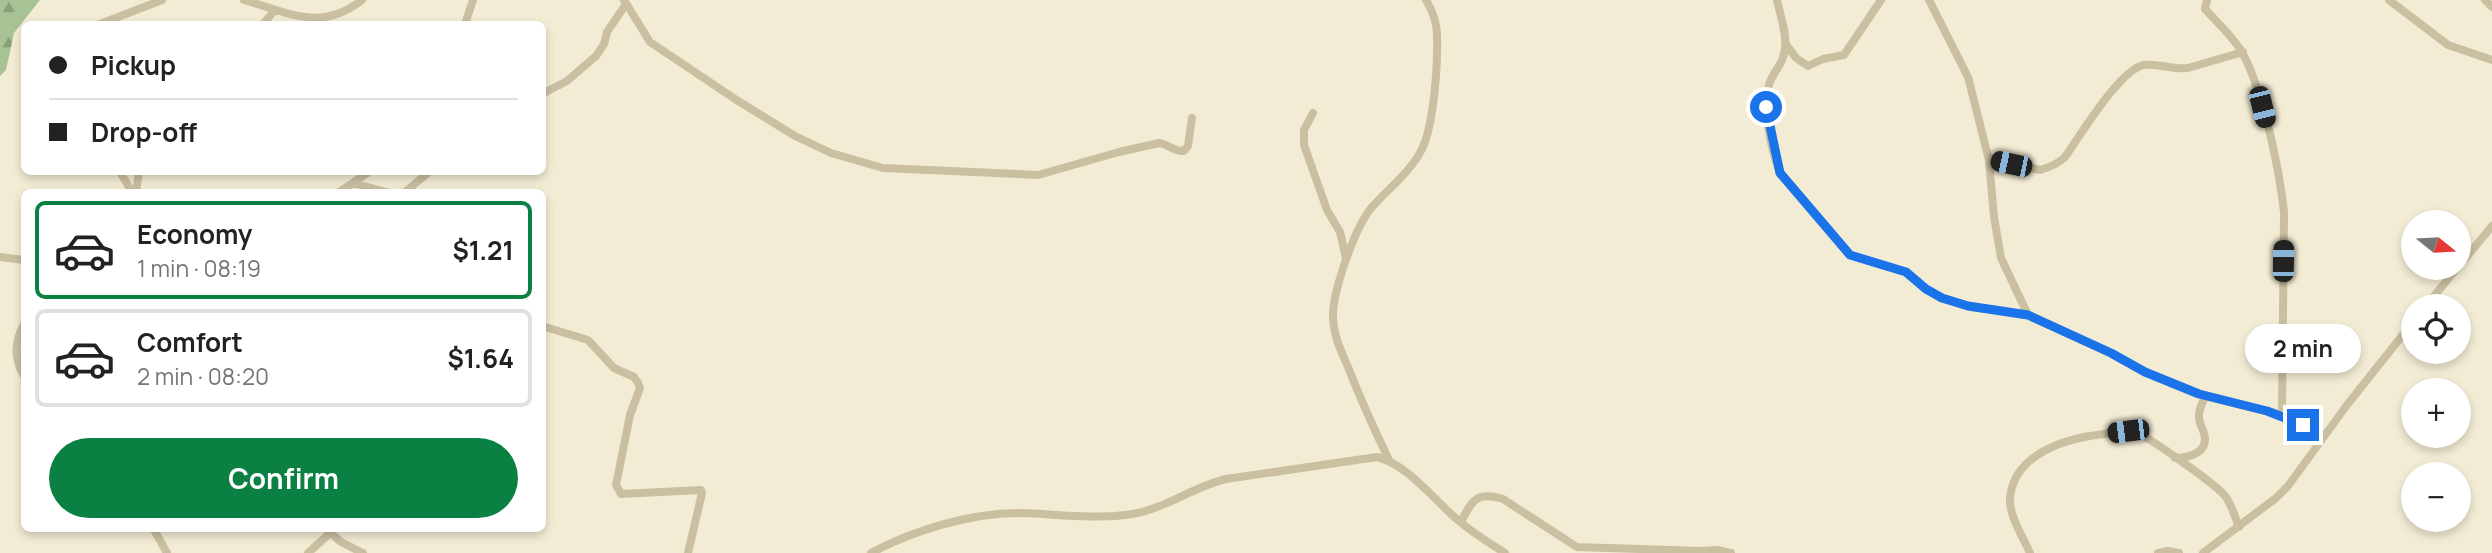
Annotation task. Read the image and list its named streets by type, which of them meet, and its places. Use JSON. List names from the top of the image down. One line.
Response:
{"north":"right","page":{"banner":["Pickup","Drop-off"],"list":[{"name":"Economy","note":"1 min · 08:19","value":"$1.21"},{"name":"Comfort","note":"2 min · 08:20","value":"$1.64"}],"map_buttons":["+","−"],"bubble":"2 min","buttons":"Confirm"}}
